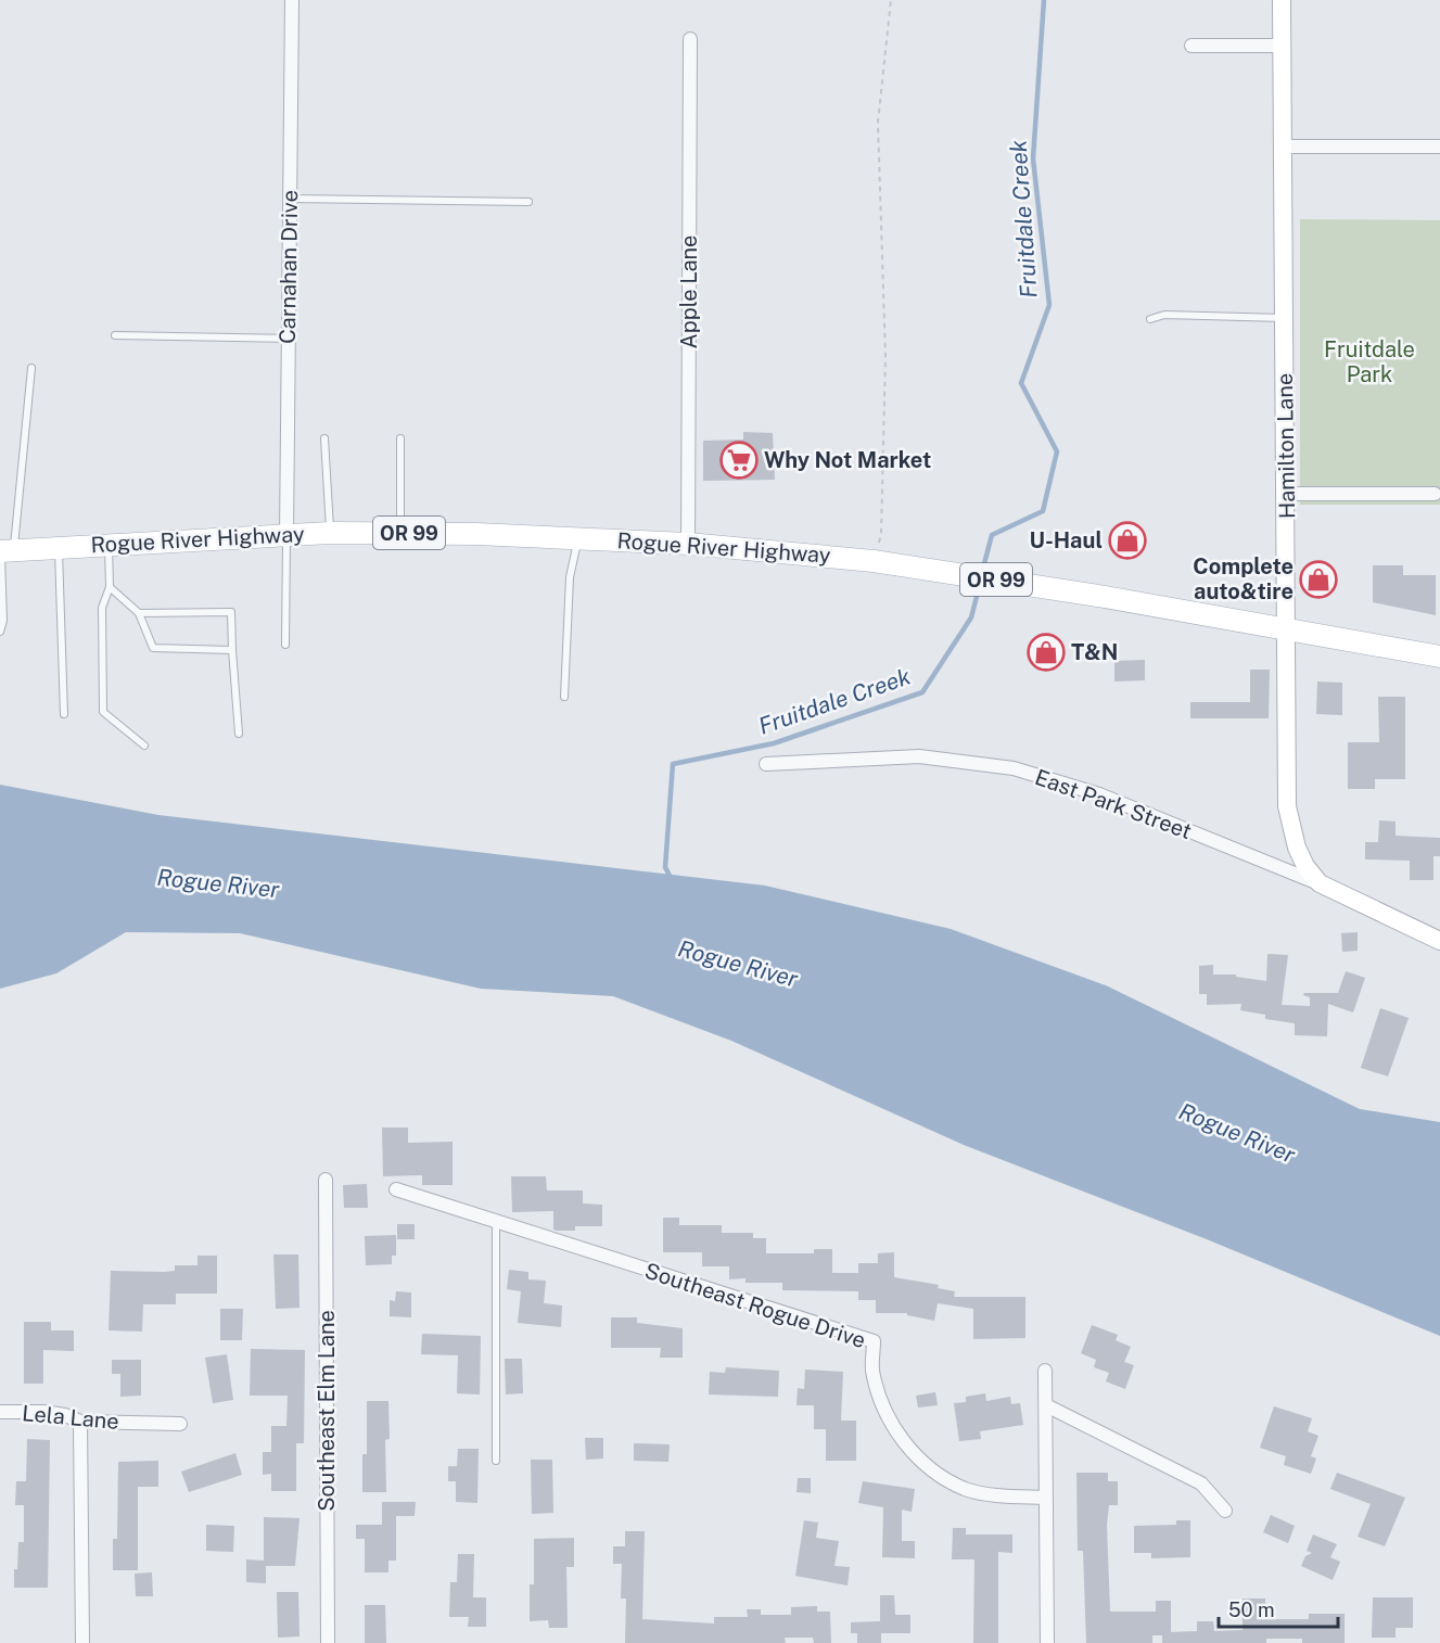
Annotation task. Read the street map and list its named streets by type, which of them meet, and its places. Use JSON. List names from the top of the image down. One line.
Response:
{"streets":{"main road":["Hamilton Lane","OR 99","Rogue River Highway","East Park Street"],"street":["Carnahan Drive","Apple Lane","Southeast Rogue Drive","Southeast Elm Lane","Lela Lane"]},"crossings":[["Carnahan Drive","Rogue River Highway"],["Apple Lane","Rogue River Highway"],["Hamilton Lane","Rogue River Highway"],["Hamilton Lane","East Park Street"]],"water":["Fruitdale Creek","Rogue River"],"parks":["Fruitdale Park"],"places":{"supermarket":["Why Not Market"],"shop":["U-Haul","Complete auto&tire","T&N"]},"scale_bar":"50 m"}
